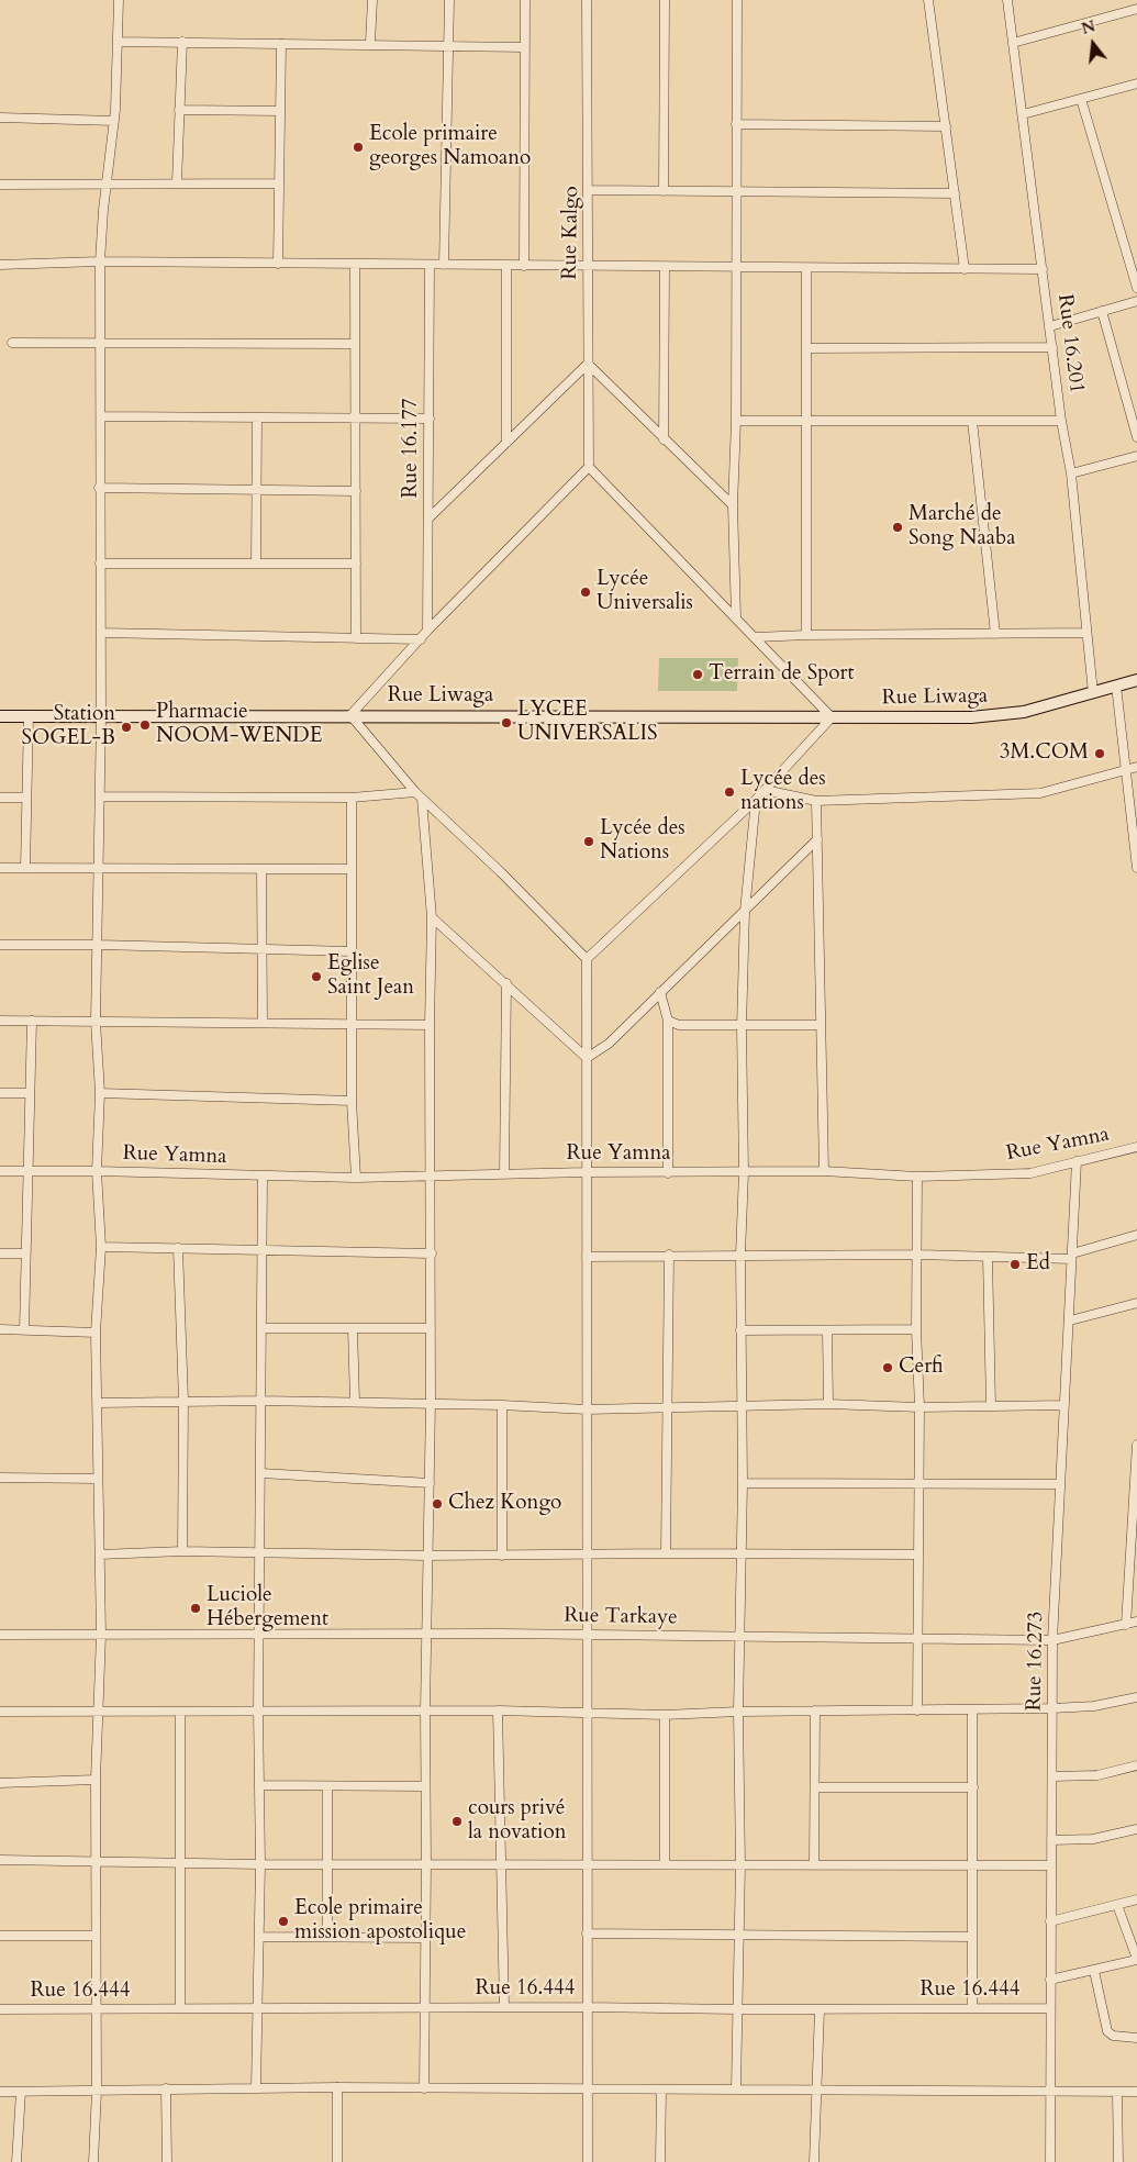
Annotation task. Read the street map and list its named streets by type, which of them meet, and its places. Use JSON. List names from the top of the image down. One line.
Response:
{"streets":{"main road":["Rue Liwaga"],"street":["Rue Kalgo","Rue 16.201","Rue 16.177","Rue Yamna","Rue Tarkaye","Rue 16.273","Rue 16.444"]},"crossings":[["Rue 16.201","Rue Liwaga"],["Rue Yamna","Rue 16.273"],["Rue Tarkaye","Rue 16.273"],["Rue 16.273","Rue 16.444"]],"places":["Ecole primaire georges Namoano","Marché de Song Naaba","Lycée Universalis","Terrain de Sport","LYCEE UNIVERSALIS","Pharmacie NOOM-WENDE","Station SOGEL-B","3M.COM","Lycée des nations","Lycée des Nations","Eglise Saint Jean","Ed","Cerfi","Chez Kongo","Luciole Hébergement","cours privé la novation","Ecole primaire mission apostolique"],"north":"top"}
